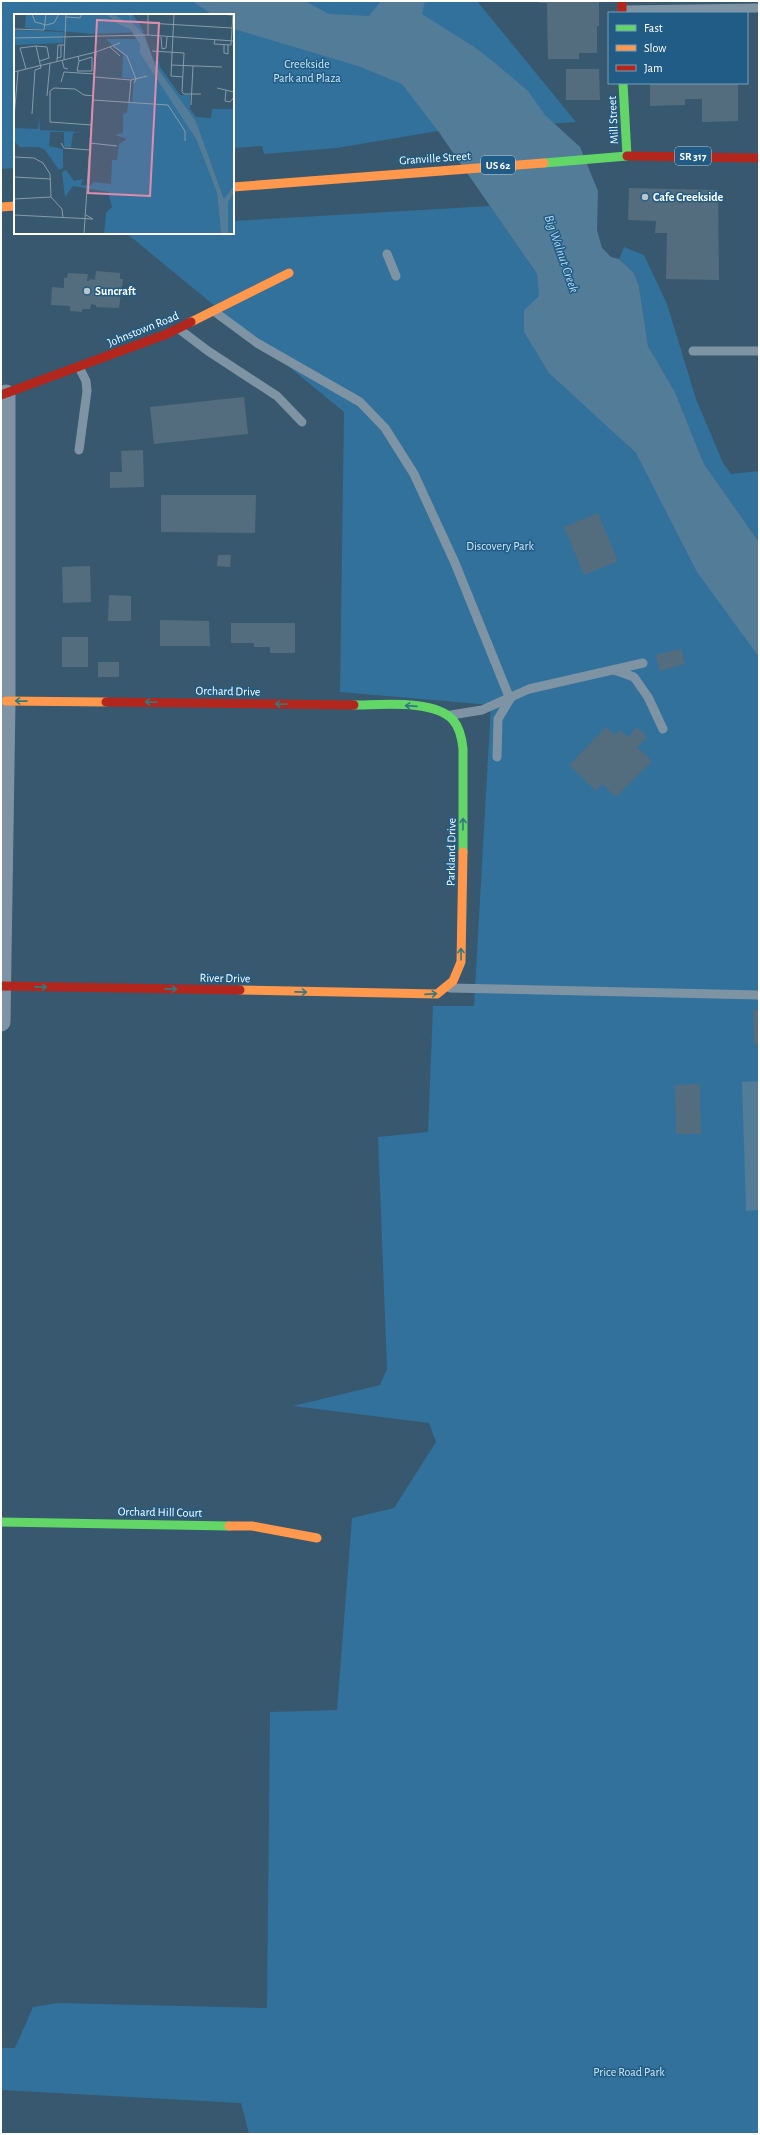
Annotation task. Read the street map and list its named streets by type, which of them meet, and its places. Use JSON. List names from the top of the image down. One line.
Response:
{"streets":{"main road":["Mill Street","SR 317","Granville Street","US 62","Johnstown Road","Orchard Drive","Parkland Drive","River Drive","Orchard Hill Court"]},"crossings":[["Mill Street","Granville Street"],["Orchard Drive","Parkland Drive"],["Parkland Drive","River Drive"]],"one_way":["Orchard Drive","Parkland Drive","River Drive"],"water":["Big Walnut Creek"],"parks":["Creekside Park and Plaza","Discovery Park","Price Road Park"],"places":["Cafe Creekside","Suncraft"],"legend":["Fast","Slow","Jam"]}
